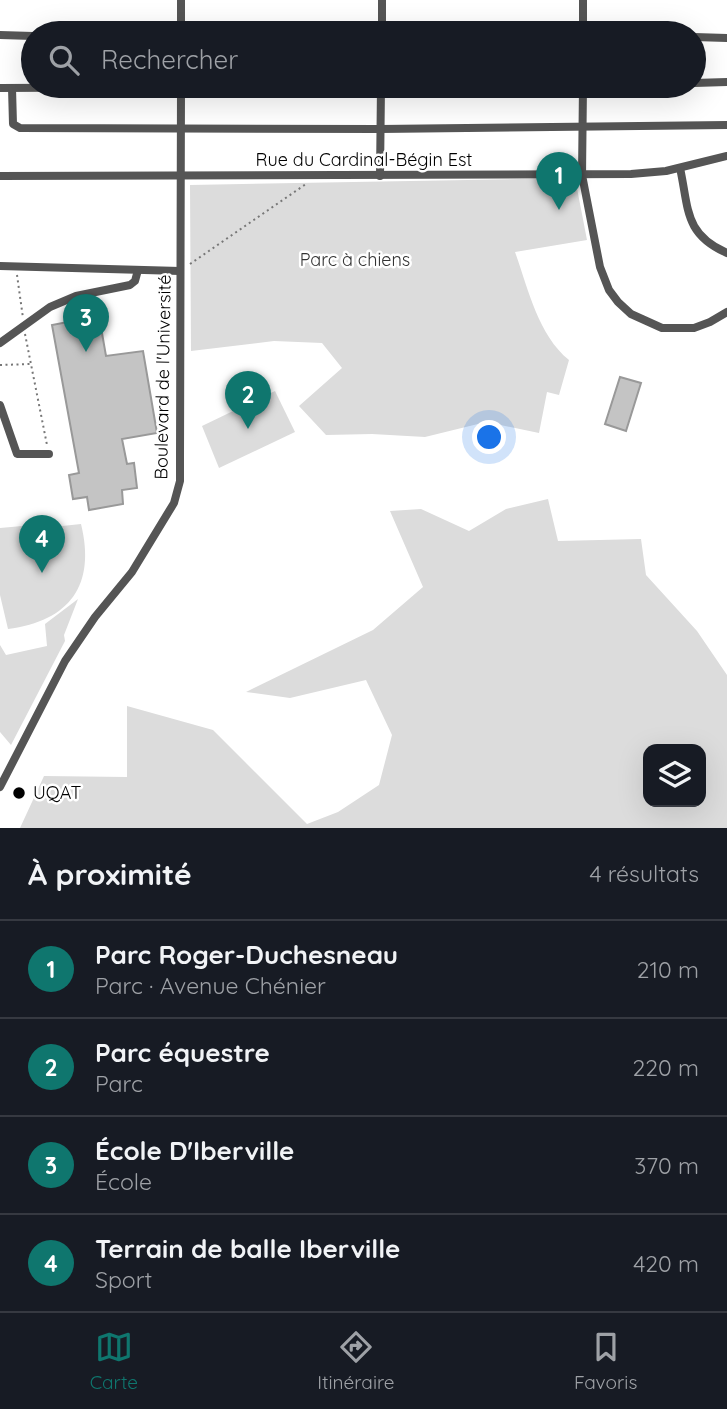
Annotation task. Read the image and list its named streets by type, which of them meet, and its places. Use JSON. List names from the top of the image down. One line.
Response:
{"streets":{"street":["Rue du Cardinal-Bégin Est","Boulevard de l'Université"]},"crossings":[["Rue du Cardinal-Bégin Est","Boulevard de l'Université"]],"parks":["Parc à chiens"],"places":["UQAT"],"page":{"search":"Rechercher","pins":["1","3","2","4"],"heading":["À proximité","4 résultats"],"list":[{"mark":"1","name":"Parc Roger-Duchesneau","note":"Parc · Avenue Chénier","value":"210 m"},{"mark":"2","name":"Parc équestre","note":"Parc","value":"220 m"},{"mark":"3","name":"École D'Iberville","note":"École","value":"370 m"},{"mark":"4","name":"Terrain de balle Iberville","note":"Sport","value":"420 m"}],"nav":["Carte","Itinéraire","Favoris"]}}
